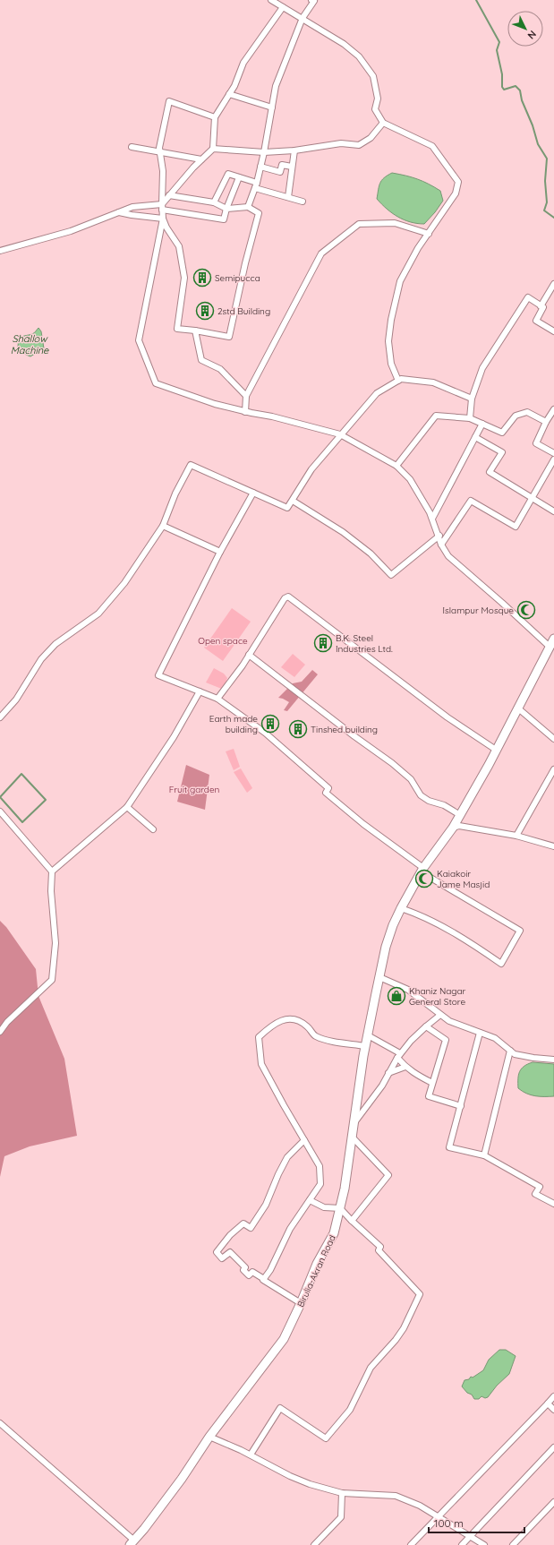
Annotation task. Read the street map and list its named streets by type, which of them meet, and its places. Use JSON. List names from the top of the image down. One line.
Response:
{"streets":{"street":["Birulia-Akran Road"]},"water":["Shallow Machine"],"parks":["Open space","Fruit garden"],"places":{"building":["Semipucca","2std Building","B.K. Steel Industries Ltd.","Earth made building","Tinshed building"],"mosque":["Islampur Mosque","Kaiakoir Jame Masjid"],"shop":["Khaniz Nagar General Store"]},"scale_bar":"100 m","north":"bottom right"}
